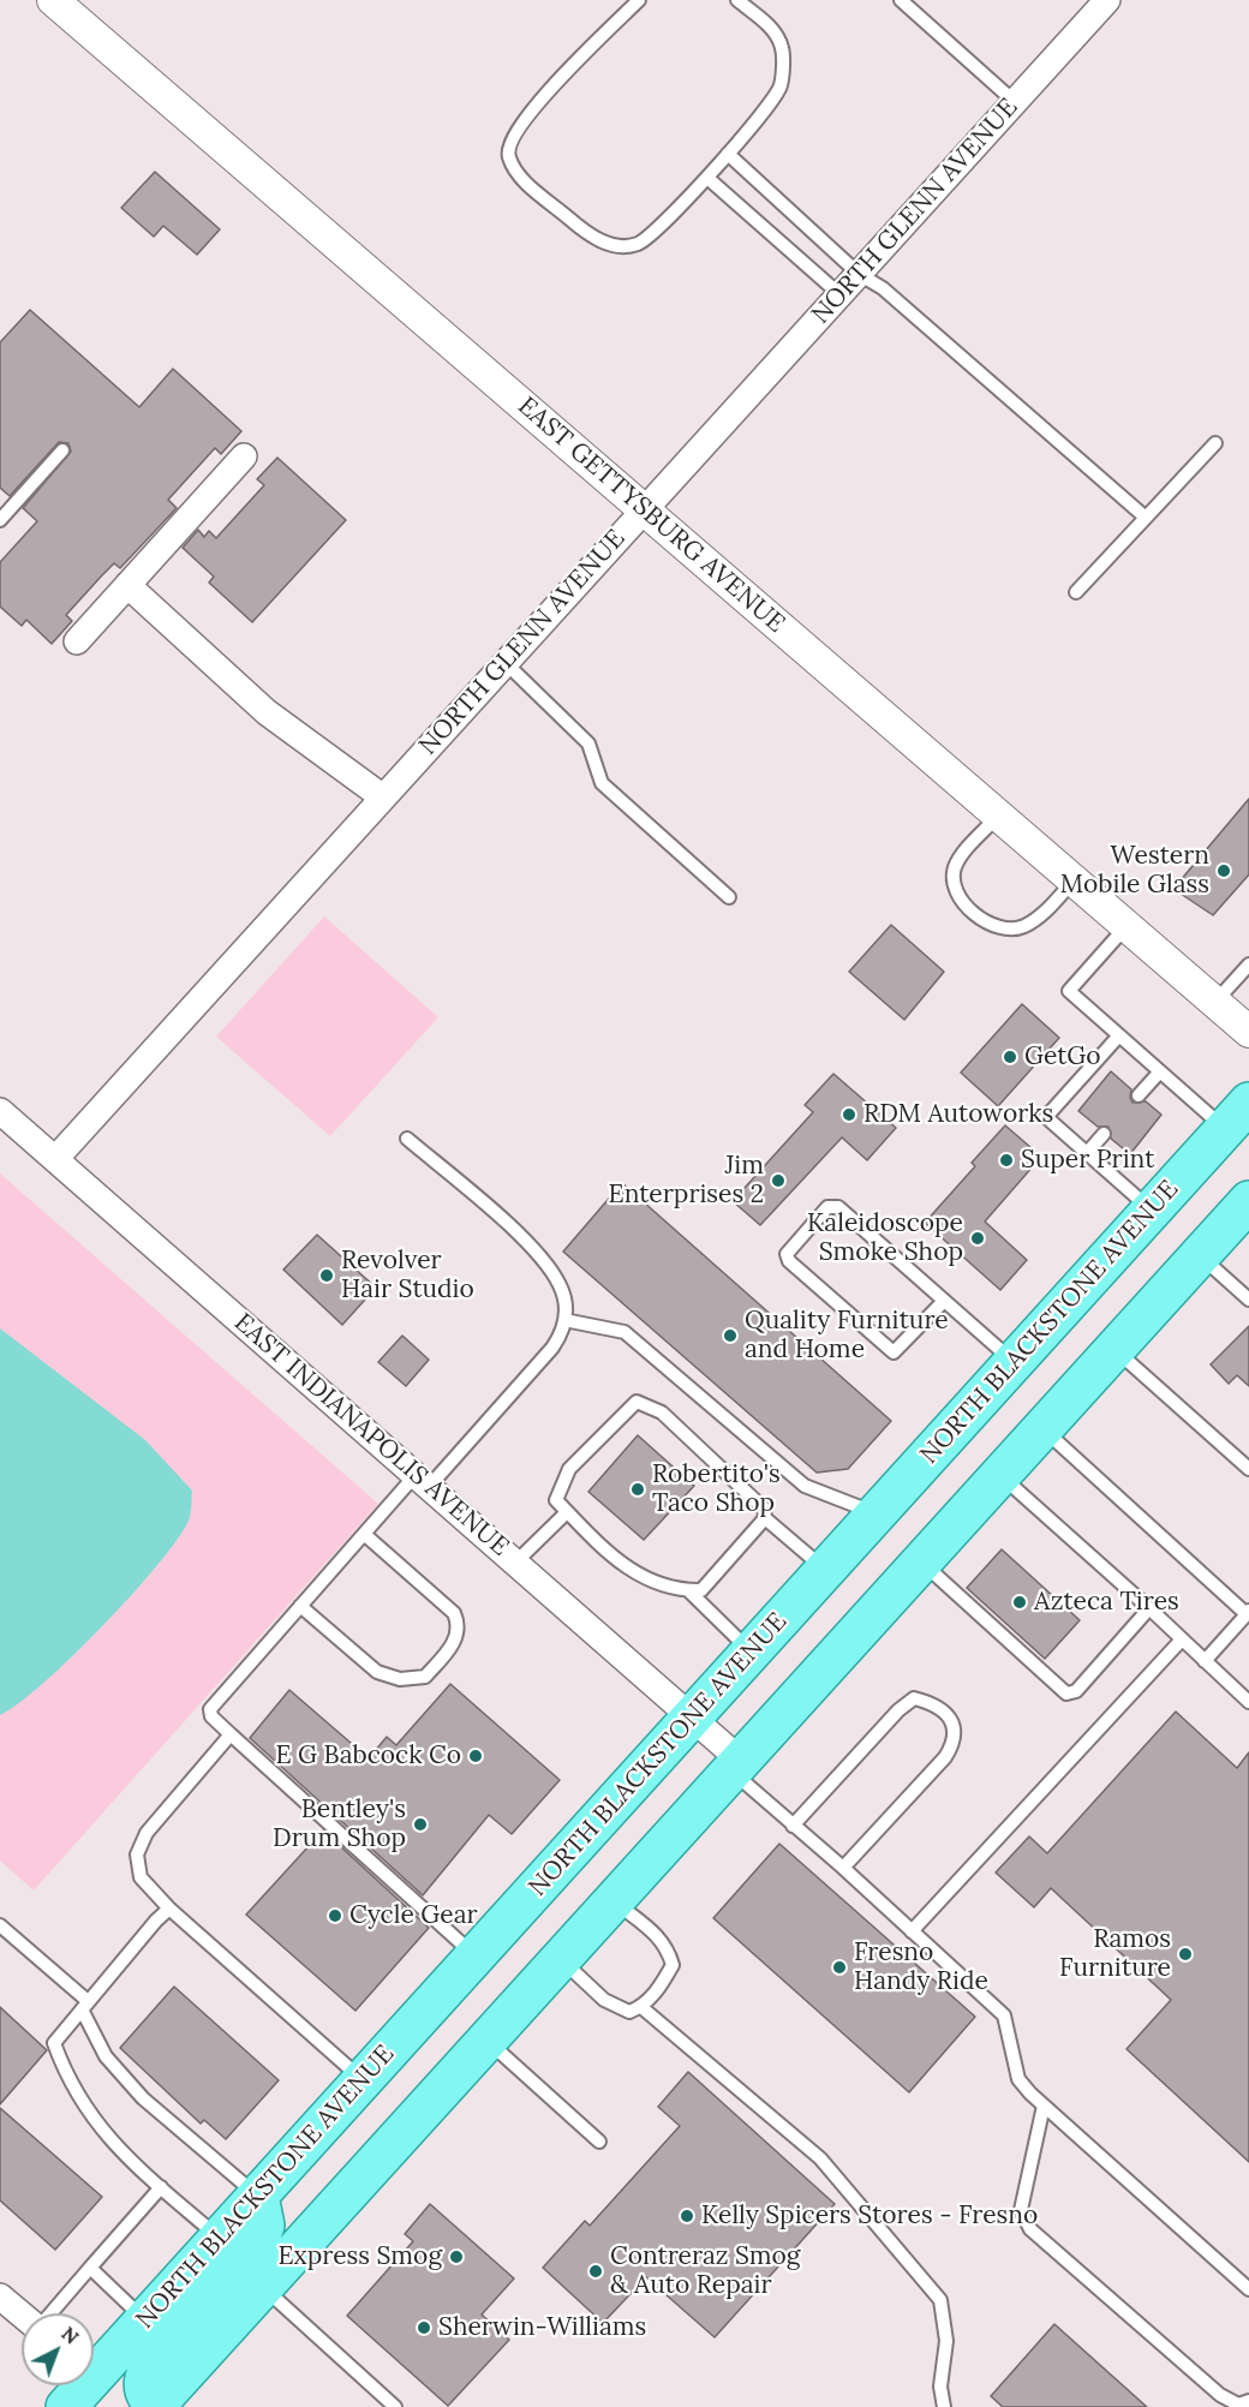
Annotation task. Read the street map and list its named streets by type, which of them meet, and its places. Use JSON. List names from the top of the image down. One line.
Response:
{"streets":{"main road":["NORTH BLACKSTONE AVENUE"],"street":["NORTH GLENN AVENUE","EAST GETTYSBURG AVENUE","EAST INDIANAPOLIS AVENUE"]},"crossings":[["NORTH GLENN AVENUE","EAST GETTYSBURG AVENUE"],["NORTH GLENN AVENUE","EAST INDIANAPOLIS AVENUE"],["NORTH BLACKSTONE AVENUE","EAST INDIANAPOLIS AVENUE"]],"places":["Western Mobile Glass","GetGo","RDM Autoworks","Super Print","Jim Enterprises 2","Kaleidoscope Smoke Shop","Revolver Hair Studio","Quality Furniture and Home","Robertito's Taco Shop","Azteca Tires","E G Babcock Co","Bentley's Drum Shop","Cycle Gear","Ramos Furniture","Fresno Handy Ride","Kelly Spicers Stores - Fresno","Express Smog","Contreraz Smog & Auto Repair","Sherwin-Williams"],"north":"top right"}
